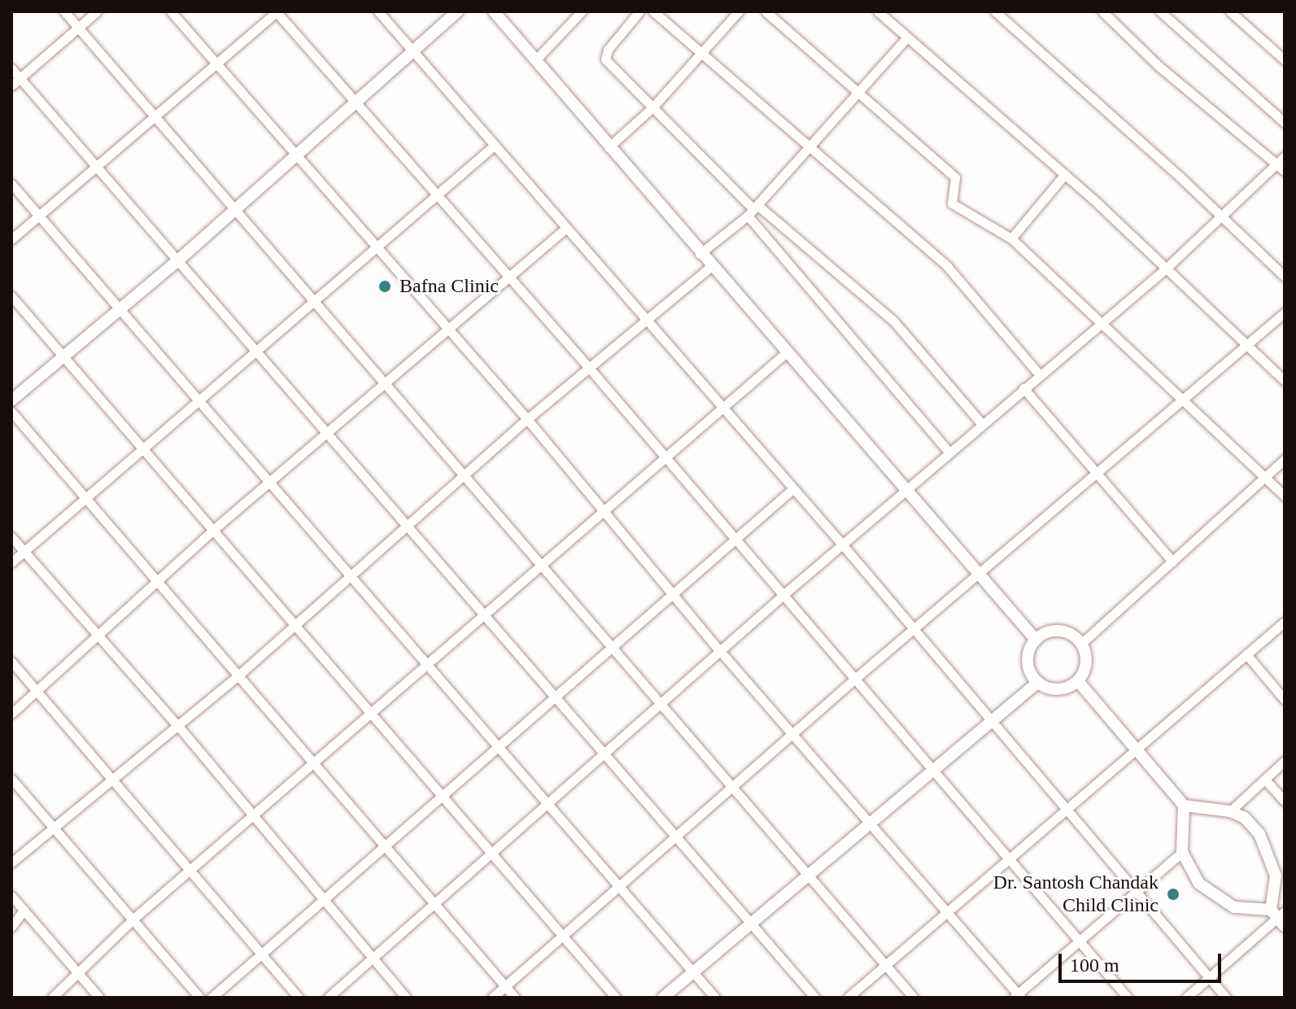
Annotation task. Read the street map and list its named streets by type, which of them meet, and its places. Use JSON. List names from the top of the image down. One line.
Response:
{"places":["Bafna Clinic","Dr. Santosh Chandak Child Clinic"],"scale_bar":"100 m"}
